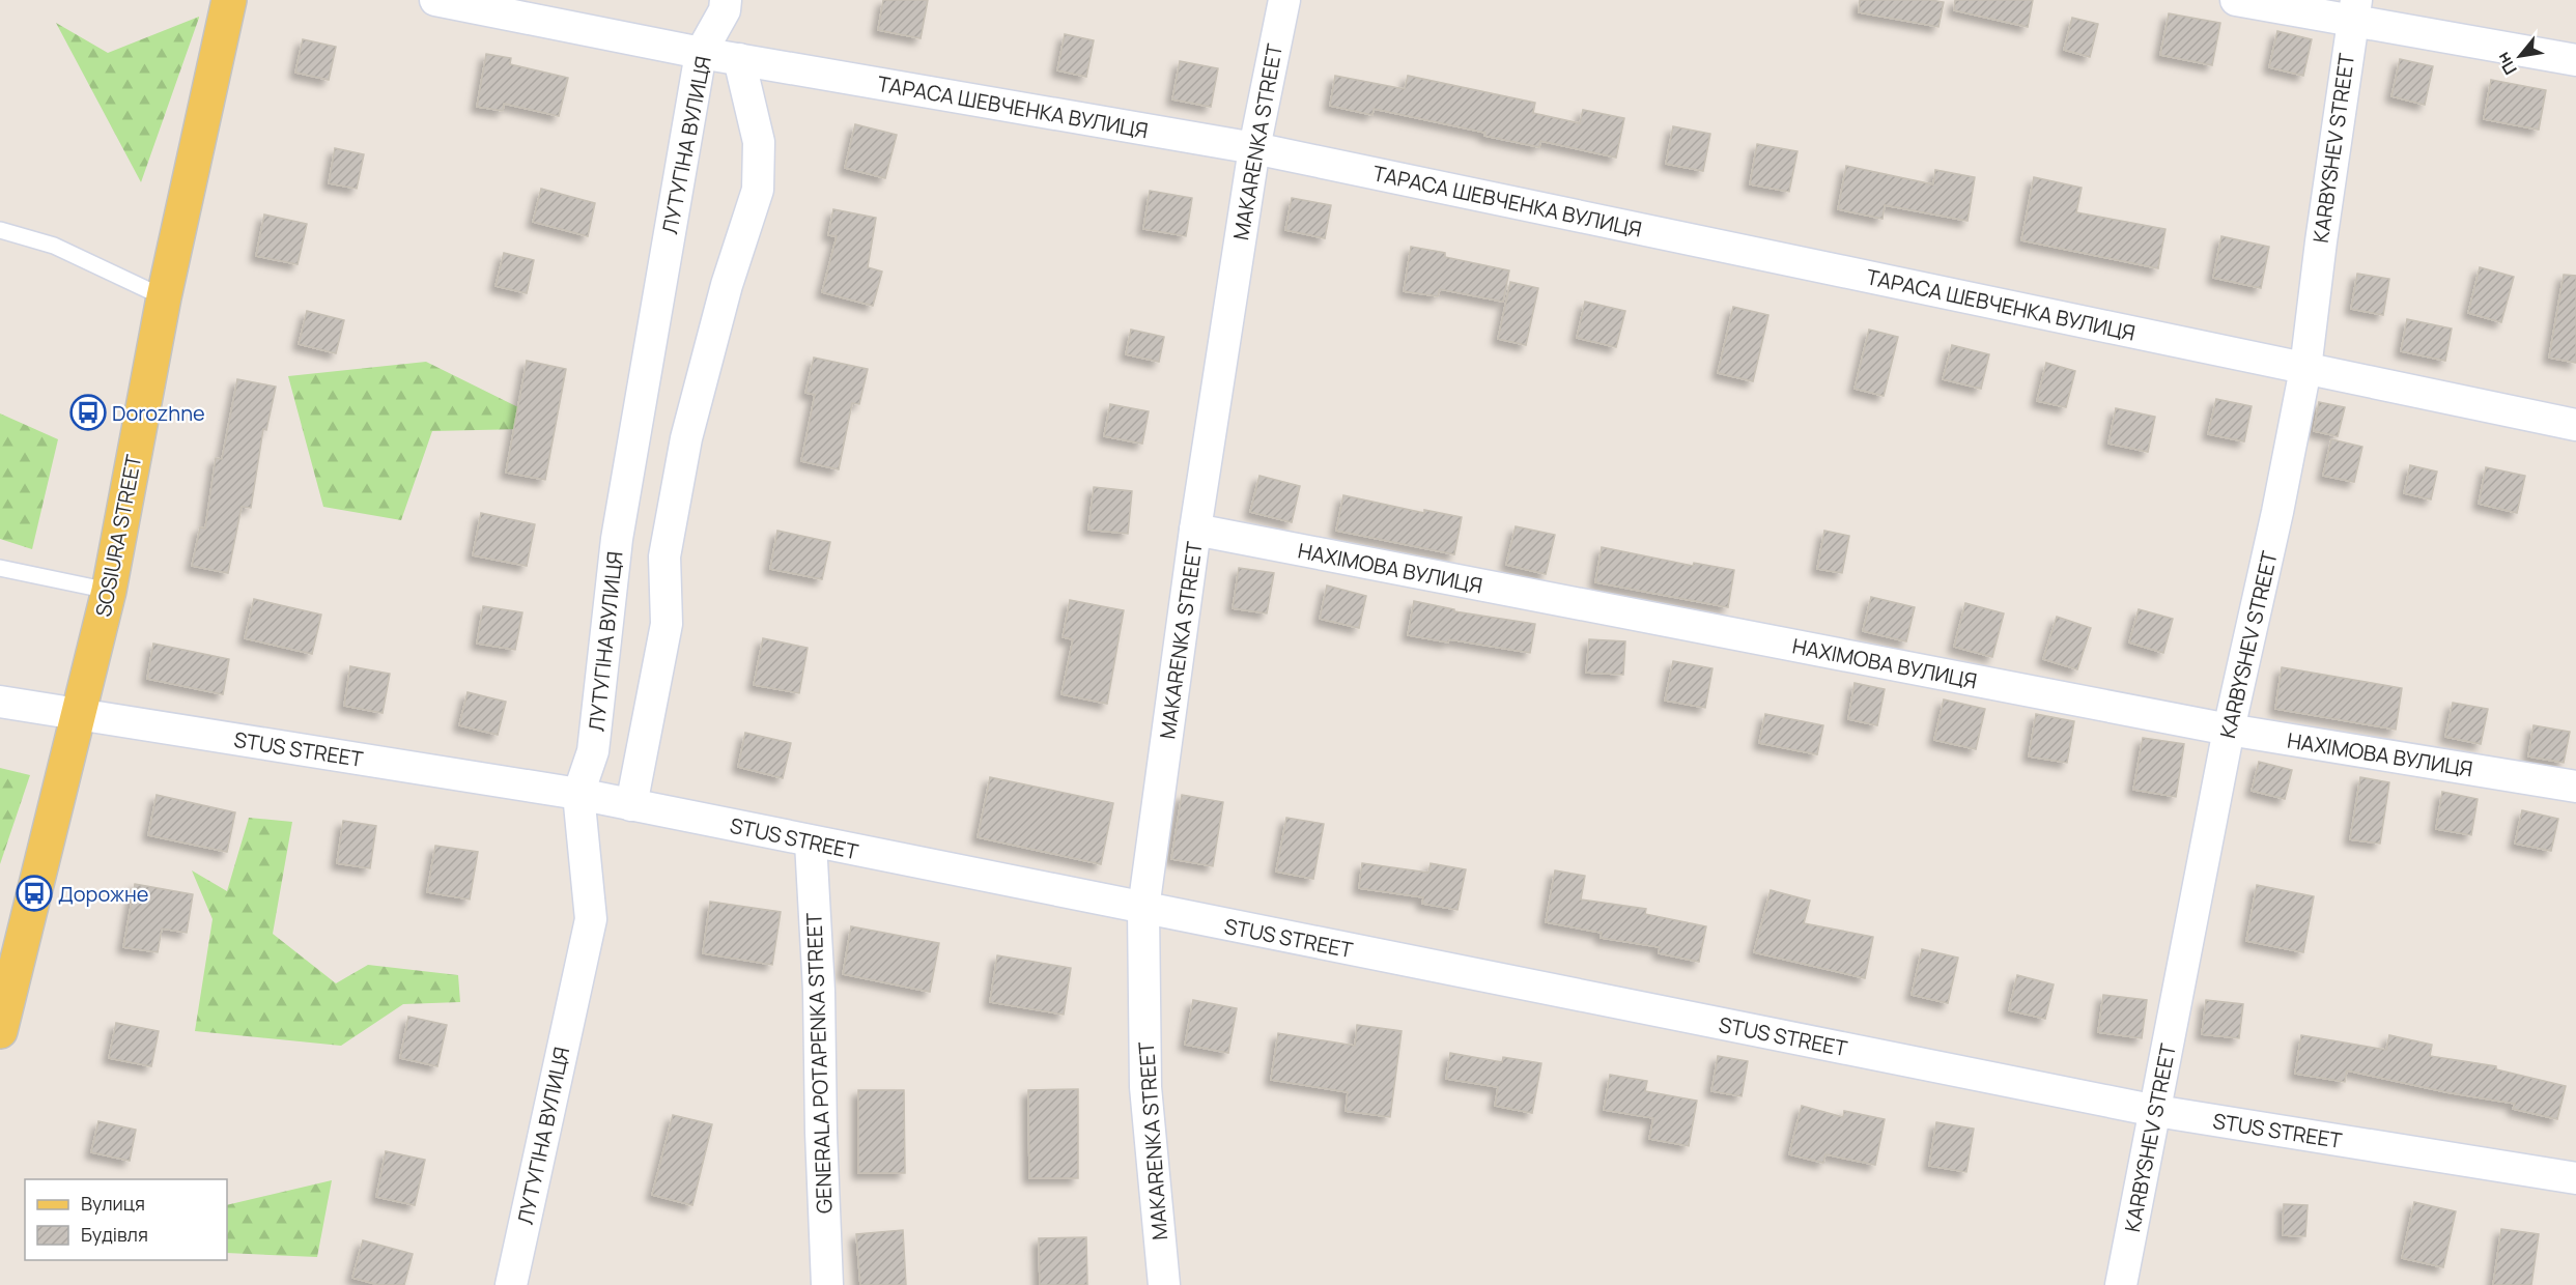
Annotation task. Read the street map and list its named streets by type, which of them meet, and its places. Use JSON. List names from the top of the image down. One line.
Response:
{"streets":{"main road":["SOSIURA STREET"],"street":["ТАРАСА ШЕВЧЕНКА ВУЛИЦЯ","MAKARENKA STREET","ЛУТУГІНА ВУЛИЦЯ","KARBYSHEV STREET","НАХІМОВА ВУЛИЦЯ","STUS STREET","GENERALA POTAPENKA STREET"]},"crossings":[["ТАРАСА ШЕВЧЕНКА ВУЛИЦЯ","MAKARENKA STREET"],["ТАРАСА ШЕВЧЕНКА ВУЛИЦЯ","ЛУТУГІНА ВУЛИЦЯ"],["ТАРАСА ШЕВЧЕНКА ВУЛИЦЯ","KARBYSHEV STREET"],["MAKARENKA STREET","НАХІМОВА ВУЛИЦЯ"],["MAKARENKA STREET","STUS STREET"],["ЛУТУГІНА ВУЛИЦЯ","STUS STREET"],["KARBYSHEV STREET","НАХІМОВА ВУЛИЦЯ"],["KARBYSHEV STREET","STUS STREET"],["SOSIURA STREET","STUS STREET"],["STUS STREET","GENERALA POTAPENKA STREET"]],"places":{"bus stop":["Dorozhne","Дорожне"]},"legend":["Вулиця","Будівля"],"north":"bottom left"}
